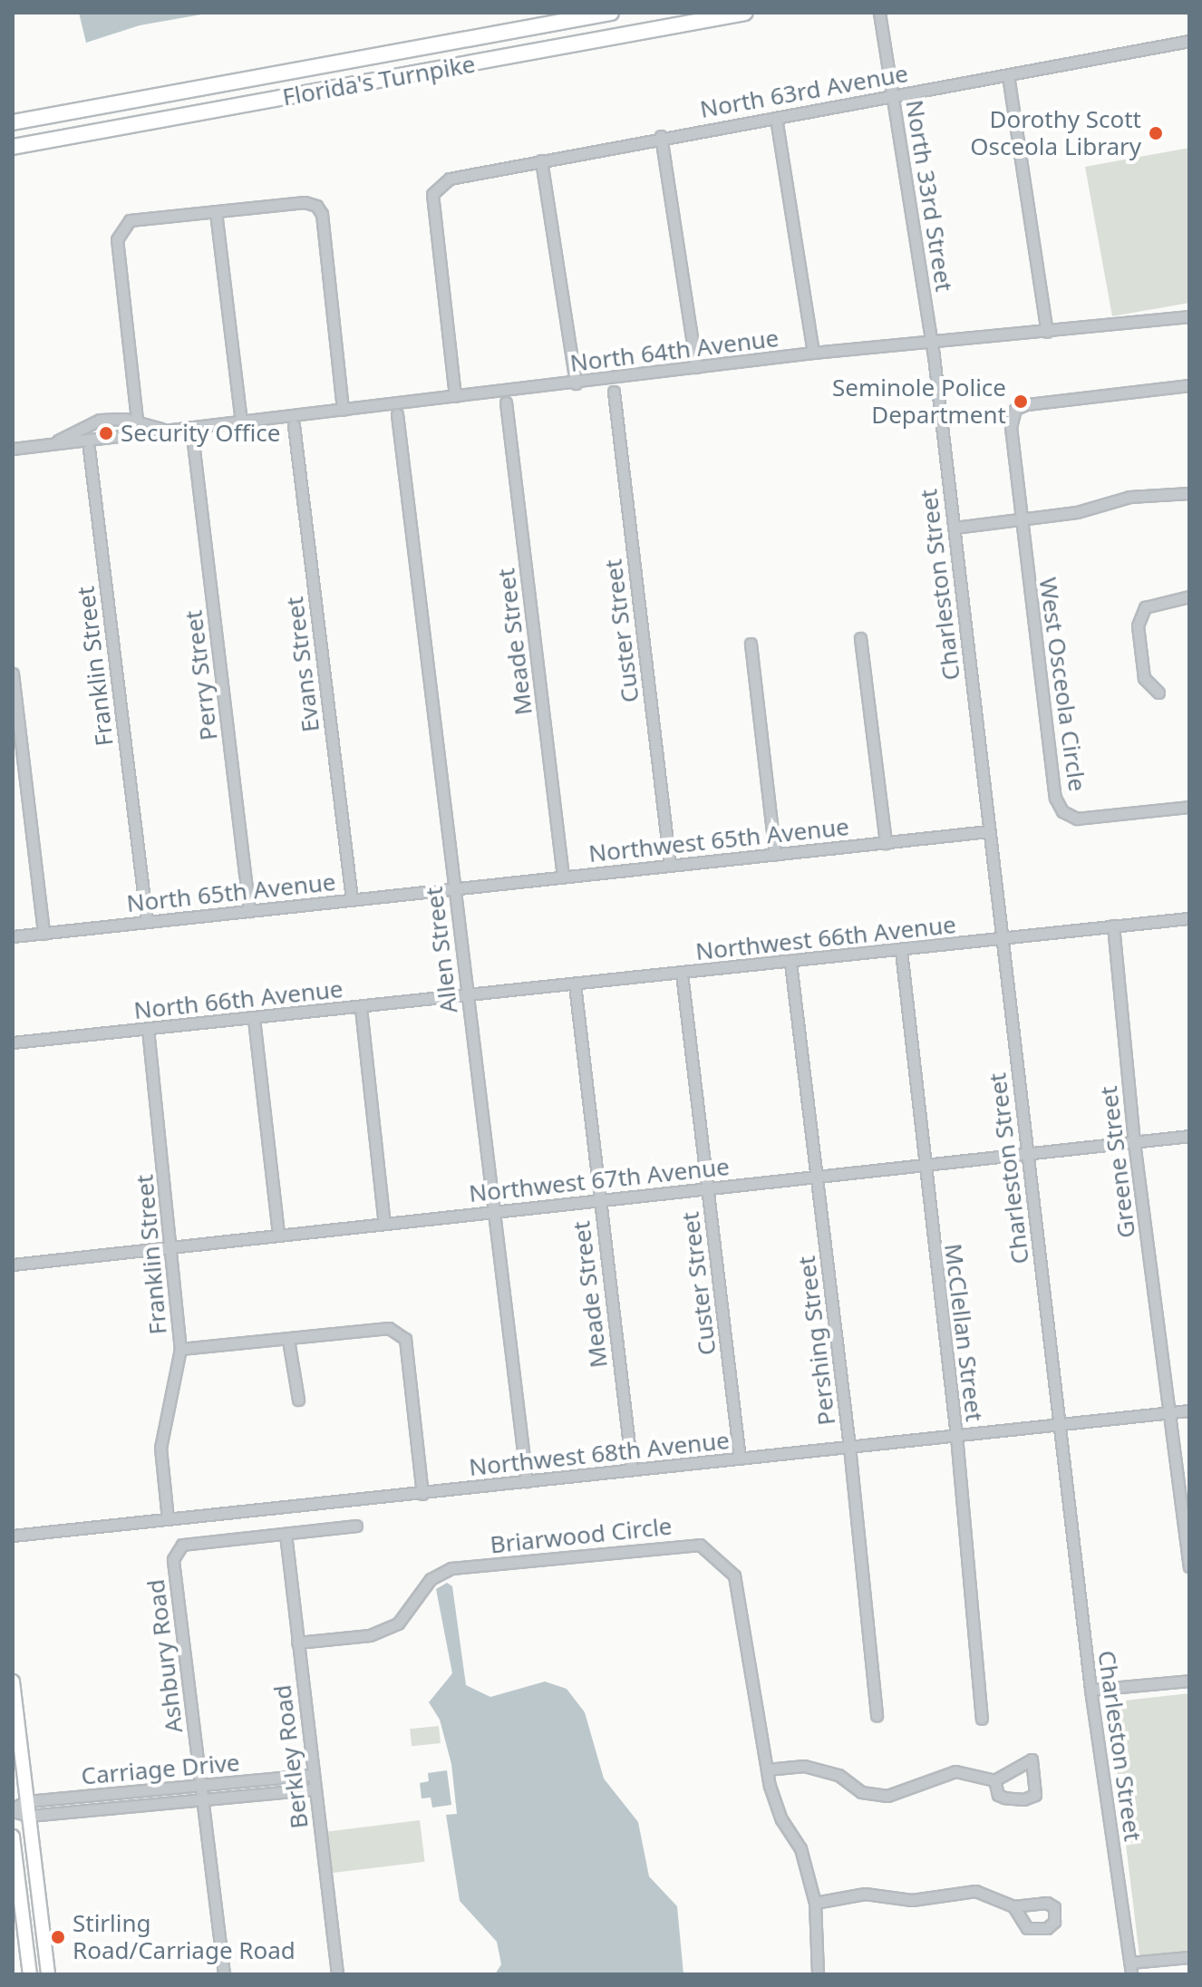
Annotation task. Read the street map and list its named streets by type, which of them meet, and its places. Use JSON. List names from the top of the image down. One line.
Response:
{"streets":{"highway":["Florida's Turnpike"],"street":["North 63rd Avenue","North 33rd Street","North 64th Avenue","Charleston Street","Custer Street","Meade Street","Evans Street","Franklin Street","Perry Street","West Osceola Circle","Northwest 65th Avenue","North 65th Avenue","Northwest 66th Avenue","Allen Street","North 66th Avenue","Greene Street","Northwest 67th Avenue","McClellan Street","Pershing Street","Northwest 68th Avenue","Briarwood Circle","Ashbury Road","Berkley Road","Carriage Drive"]},"crossings":[["North 63rd Avenue","North 33rd Street"],["North 63rd Avenue","North 64th Avenue"],["North 33rd Street","North 64th Avenue"],["North 33rd Street","Charleston Street"],["Charleston Street","Northwest 65th Avenue"],["Charleston Street","Northwest 66th Avenue"],["Charleston Street","Northwest 67th Avenue"],["Charleston Street","Northwest 68th Avenue"],["Custer Street","Northwest 65th Avenue"],["Custer Street","Northwest 66th Avenue"],["Custer Street","Northwest 67th Avenue"],["Custer Street","Northwest 68th Avenue"],["Meade Street","Northwest 65th Avenue"],["Meade Street","Northwest 66th Avenue"],["Meade Street","Northwest 67th Avenue"],["Meade Street","Northwest 68th Avenue"],["Evans Street","North 65th Avenue"],["Franklin Street","North 65th Avenue"],["Franklin Street","North 66th Avenue"],["Franklin Street","Northwest 67th Avenue"],["Franklin Street","Northwest 68th Avenue"],["Perry Street","North 65th Avenue"],["Northwest 65th Avenue","North 65th Avenue"],["Northwest 65th Avenue","Allen Street"],["North 65th Avenue","Allen Street"],["Northwest 66th Avenue","Allen Street"],["Northwest 66th Avenue","North 66th Avenue"],["Northwest 66th Avenue","Greene Street"],["Northwest 66th Avenue","McClellan Street"],["Northwest 66th Avenue","Pershing Street"],["Allen Street","North 66th Avenue"],["Allen Street","Northwest 67th Avenue"],["Allen Street","Northwest 68th Avenue"],["Greene Street","Northwest 67th Avenue"],["Greene Street","Northwest 68th Avenue"],["Northwest 67th Avenue","McClellan Street"],["Northwest 67th Avenue","Pershing Street"],["McClellan Street","Northwest 68th Avenue"],["Pershing Street","Northwest 68th Avenue"],["Briarwood Circle","Berkley Road"],["Ashbury Road","Berkley Road"],["Ashbury Road","Carriage Drive"],["Berkley Road","Carriage Drive"]],"places":["Dorothy Scott Osceola Library","Seminole Police Department","Security Office","Stirling Road/Carriage Road"]}
